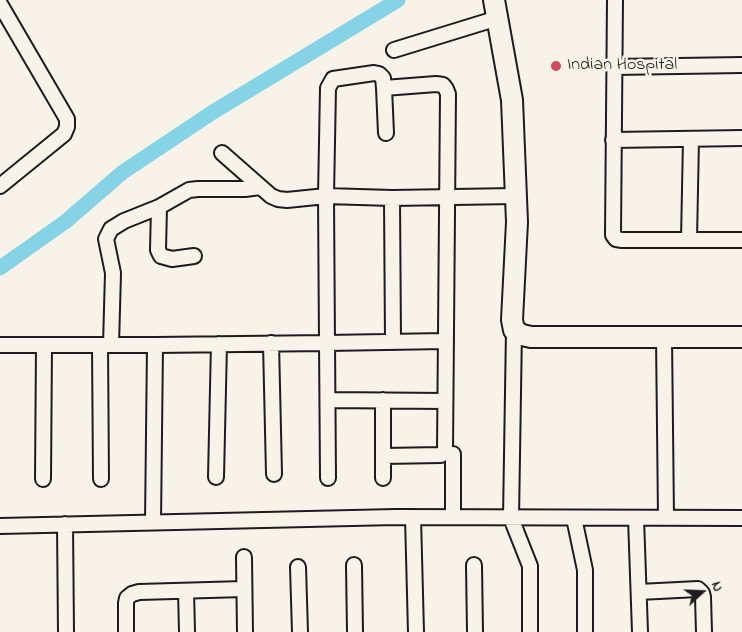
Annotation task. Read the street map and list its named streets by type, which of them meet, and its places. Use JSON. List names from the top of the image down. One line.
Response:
{"places":["Indian Hospital"],"north":"right"}
